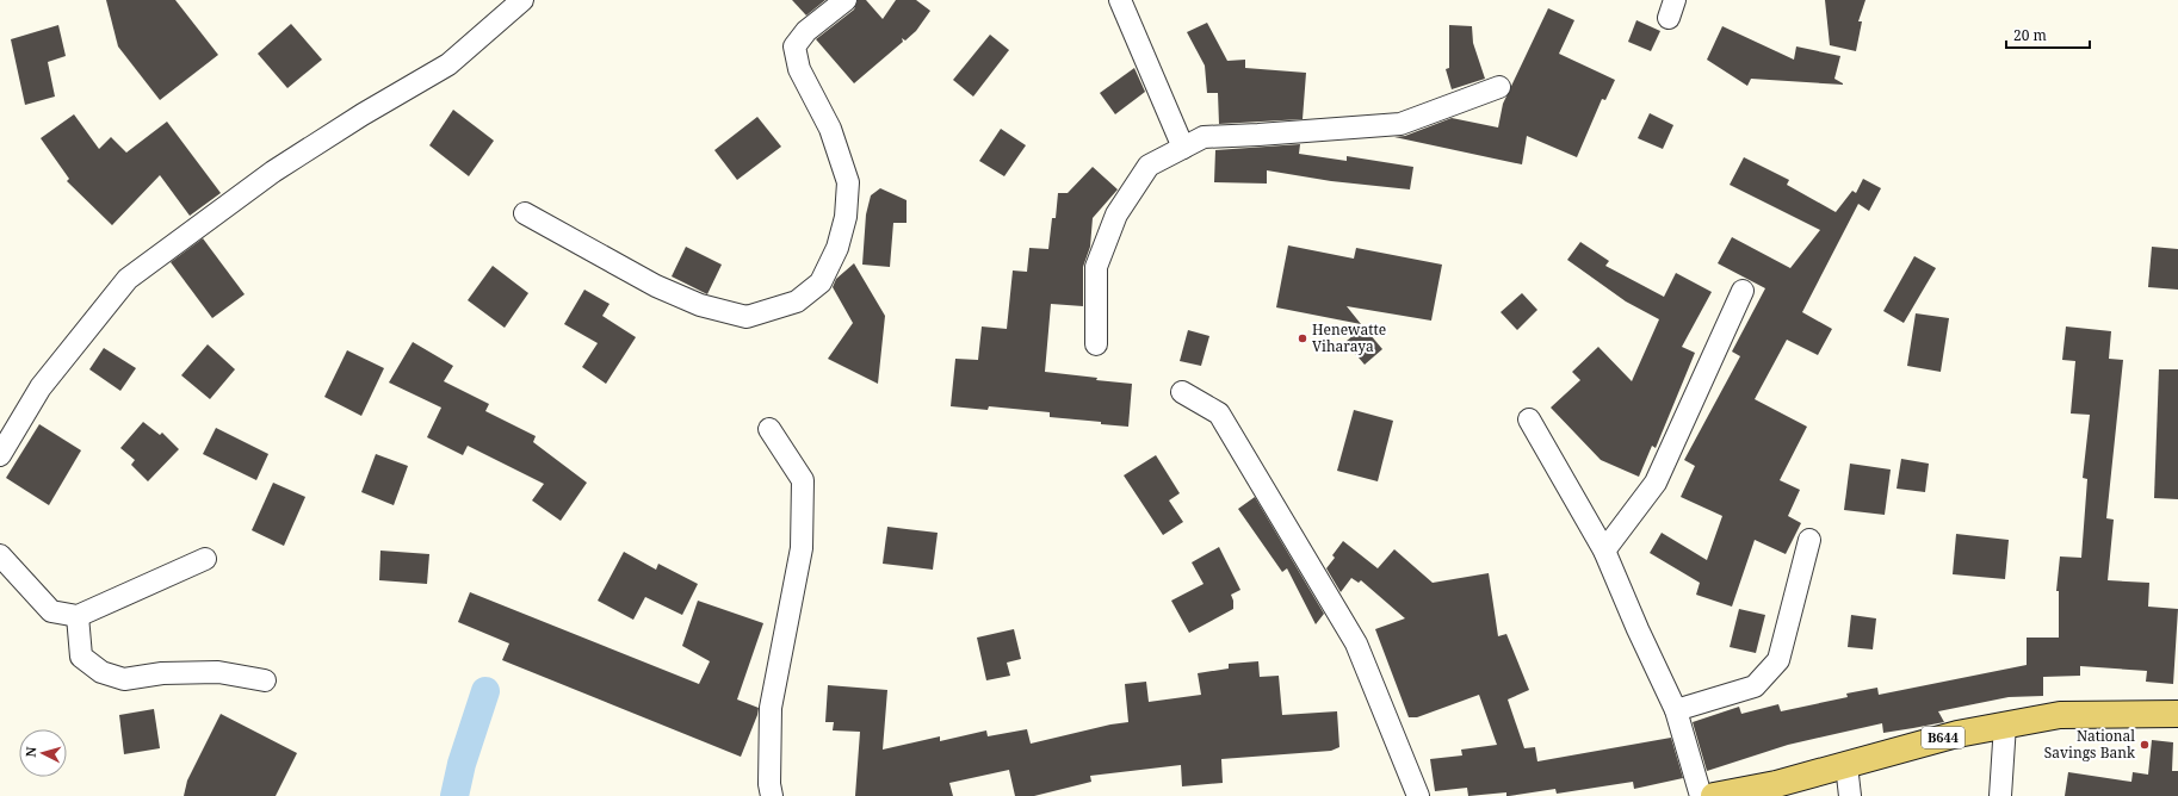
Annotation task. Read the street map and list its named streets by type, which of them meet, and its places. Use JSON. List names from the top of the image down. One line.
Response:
{"streets":{"main road":["B644"]},"places":["Henewatte Viharaya","National Savings Bank"],"scale_bar":"20 m","north":"left"}
